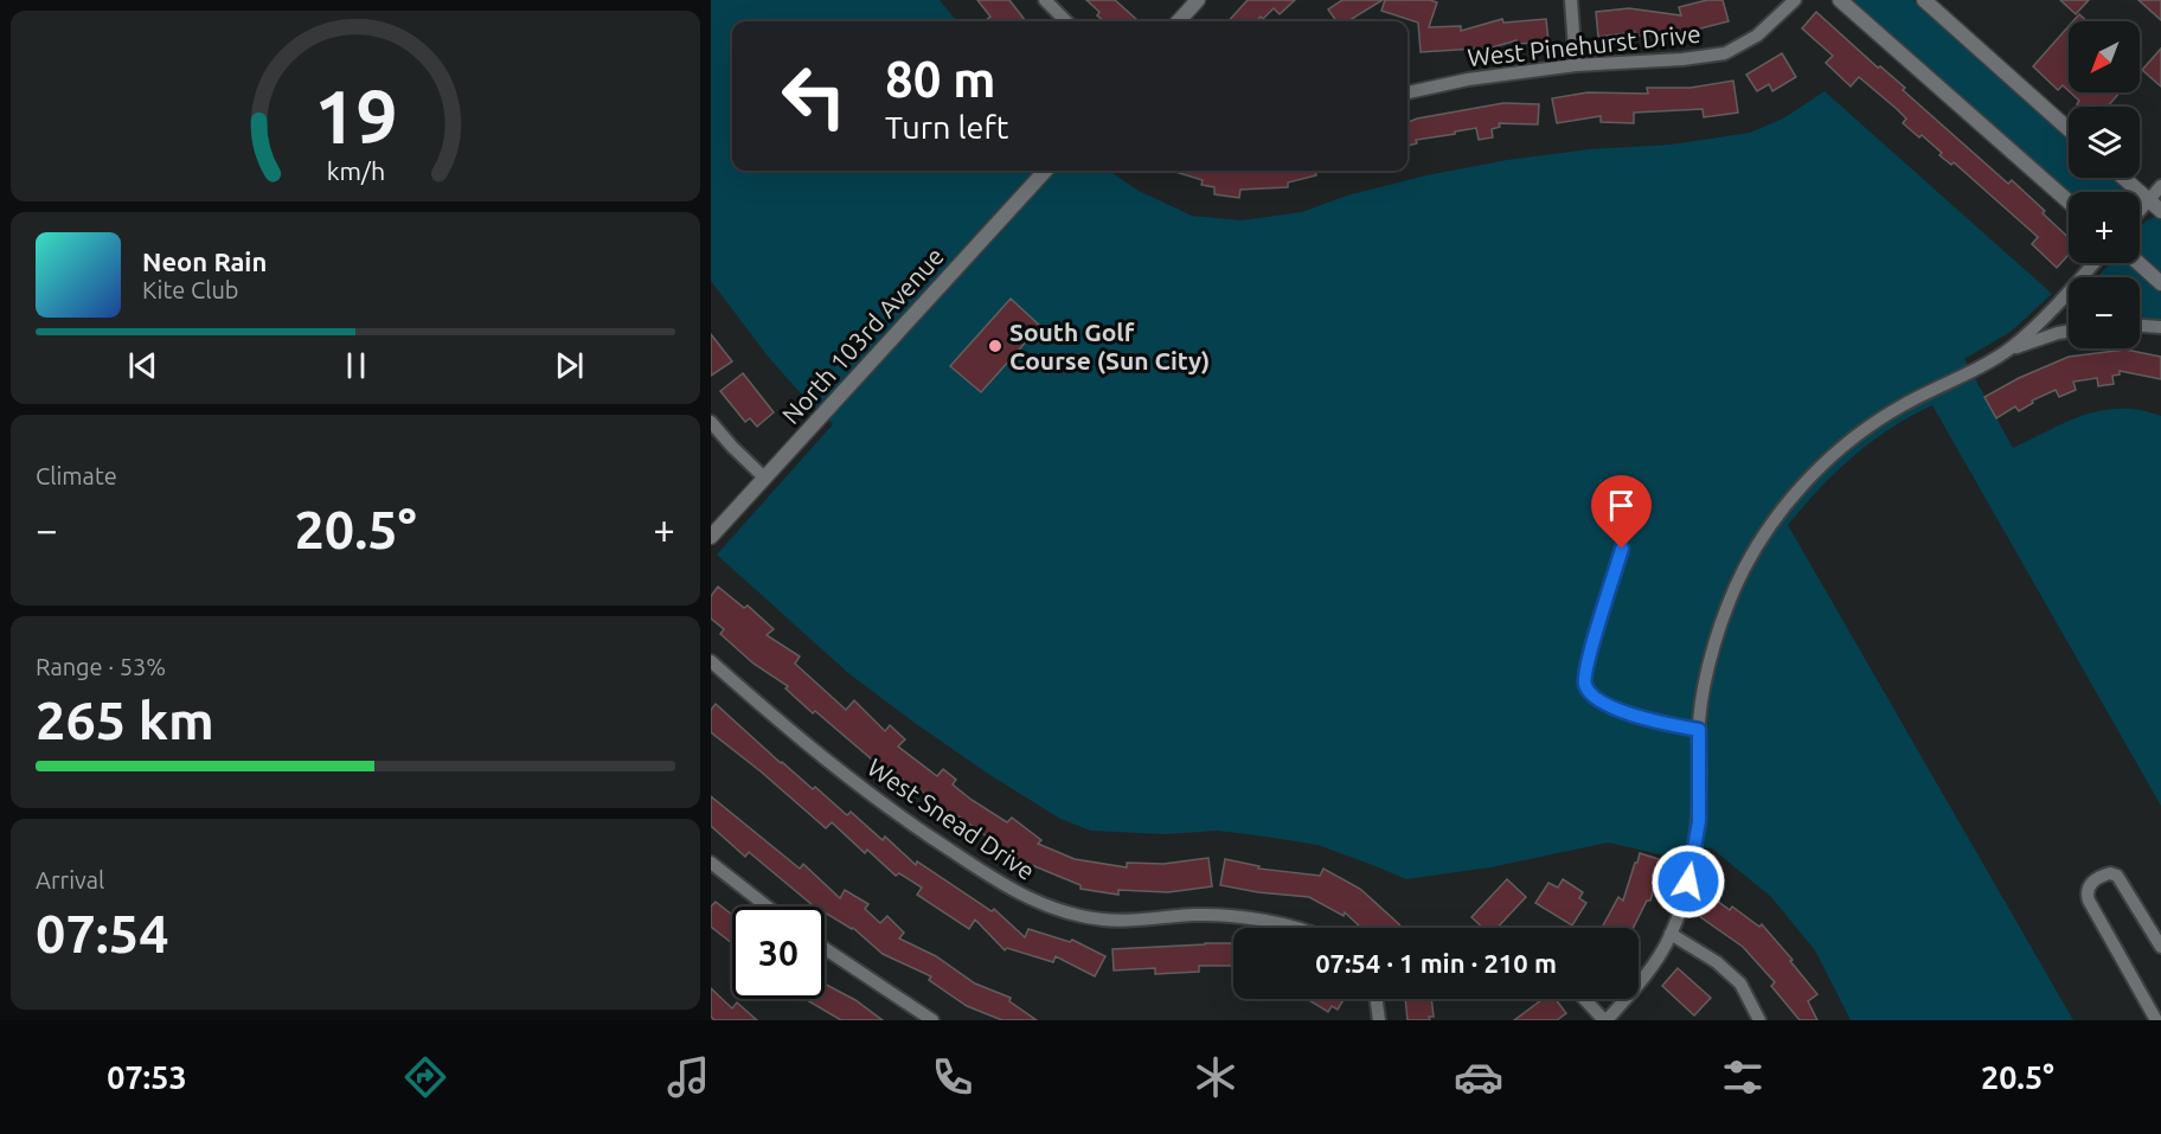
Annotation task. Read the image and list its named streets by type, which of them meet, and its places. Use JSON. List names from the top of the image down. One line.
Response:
{"streets":{"street":["West Pinehurst Drive","North 103rd Avenue","West Snead Drive"]},"places":["South Golf Course (Sun City)"],"north":"bottom left","page":{"map_buttons":["+","−"],"turn":["80 m","Turn left"],"song":["Neon Rain","Kite Club"],"tile":["Climate",["Range · 53%","265 km"],["Arrival","07:54"]],"heat":["−","20.5°","+"],"limit":"30","trip":"07:54 · 1 min · 210 m","tabs":["07:53","20.5°"],"gauge":["19","km/h"]}}
